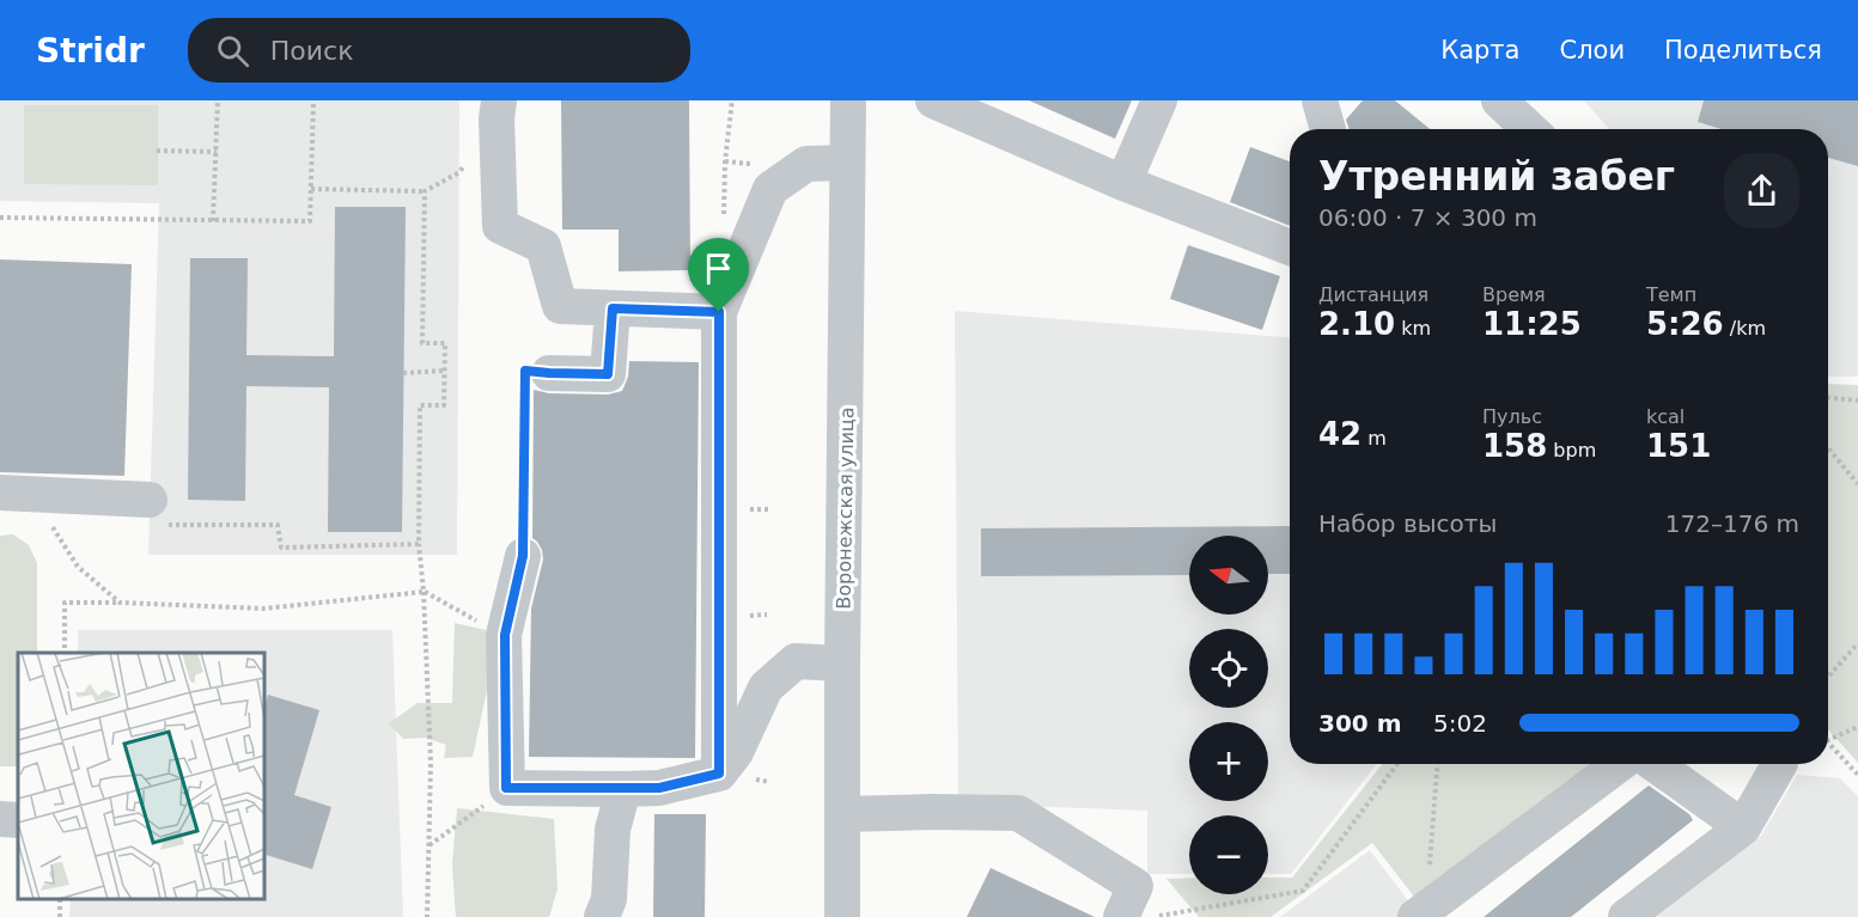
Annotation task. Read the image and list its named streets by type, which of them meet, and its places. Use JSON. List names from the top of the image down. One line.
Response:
{"streets":{"street":["Воронежская улица"]},"north":"left","page":{"header":"Stridr","search":"Поиск","nav":["Карта","Слои","Поделиться"],"heading":["Утренний забег","06:00 · 7 × 300 m"],"stats":[["Дистанция","2.10 km"],["Время","11:25"],["Темп","5:26 /km"],["42 m"],["Пульс","158 bpm"],["kcal","151"]],"chart":["Набор высоты","172–176 m"],"map_buttons":["+","−"],"list":[{"name":"300 m","note":"5:02"}]}}
